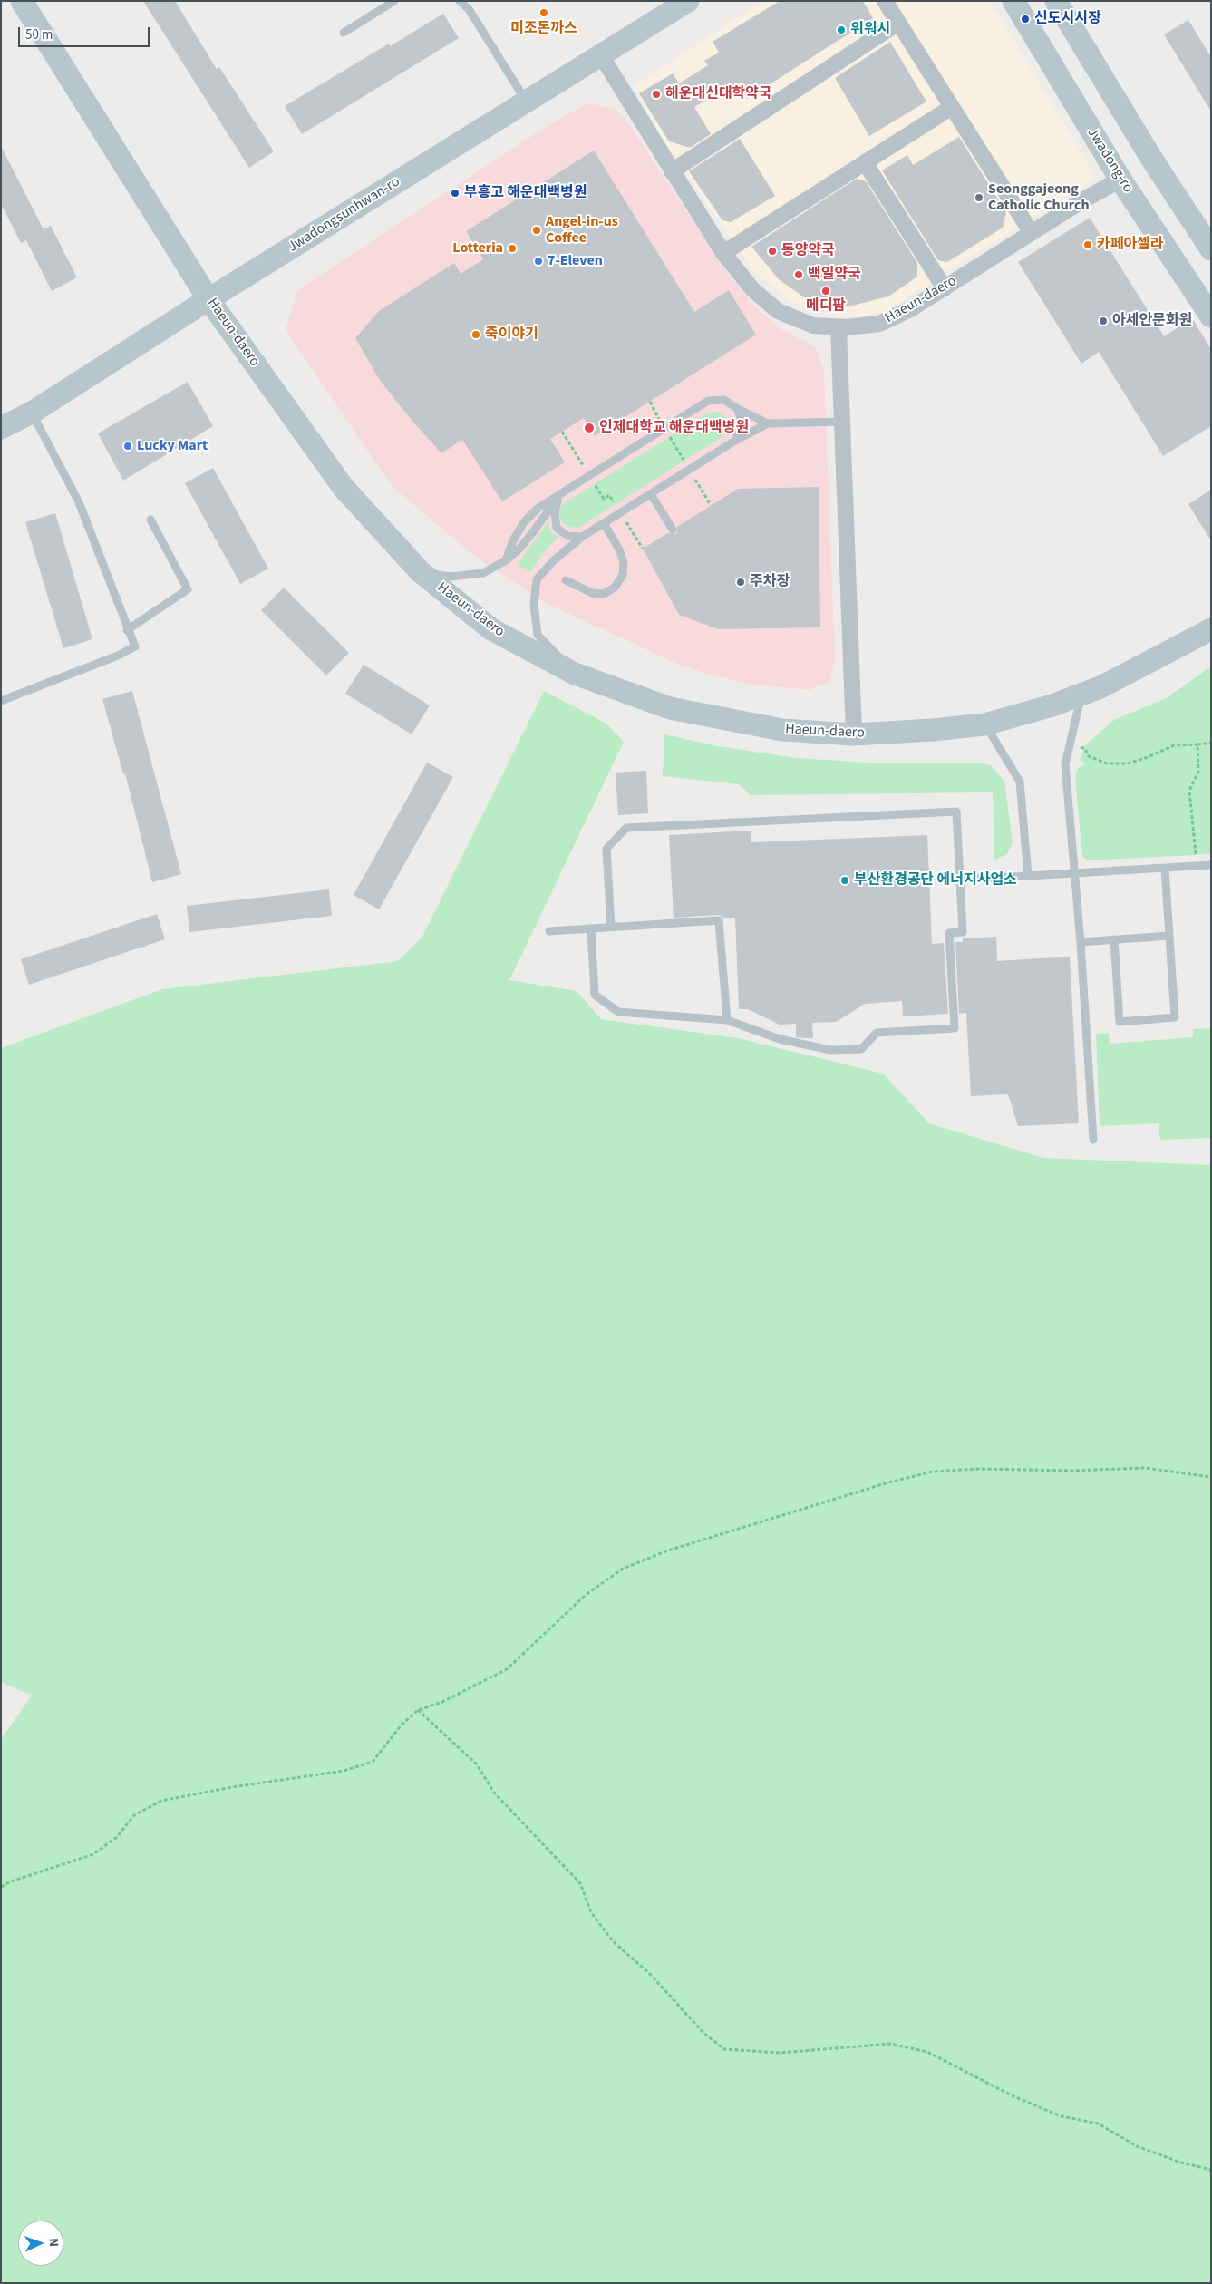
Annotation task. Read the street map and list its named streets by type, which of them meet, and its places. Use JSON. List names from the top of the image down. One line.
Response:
{"streets":{"main road":["Jwadong-ro","Jwadongsunhwan-ro","Haeun-daero"]},"crossings":[["Jwadong-ro","Haeun-daero"],["Jwadongsunhwan-ro","Haeun-daero"]],"places":["미조돈까스","신도시시장","위워시","해운대신대학약국","부흥고 해운대백병원","Seonggajeong Catholic Church","Angel-in-us Coffee","카페아셀라","Lotteria","동양약국","7-Eleven","백일약국","메디팜","아세안문화원","죽이야기","인제대학교 해운대백병원","Lucky Mart","주차장","부산환경공단 에너지사업소"],"scale_bar":"50 m","north":"right"}
